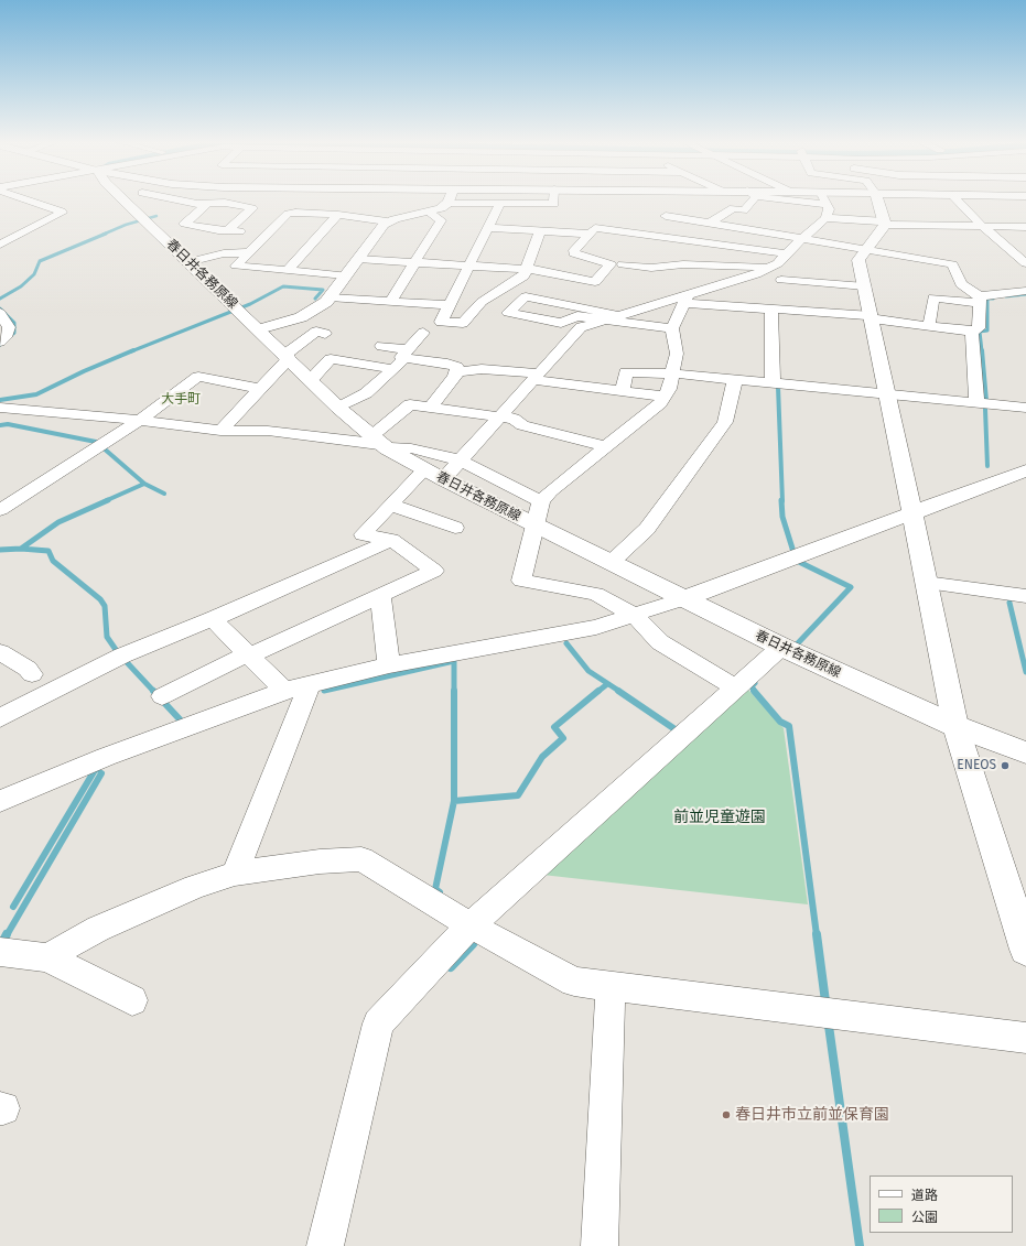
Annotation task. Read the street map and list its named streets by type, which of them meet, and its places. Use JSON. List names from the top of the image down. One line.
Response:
{"streets":{"street":["春日井各務原線"]},"districts":["大手町"],"parks":["前並児童遊園"],"places":["ENEOS","春日井市立前並保育園"],"legend":["道路","公園"]}
